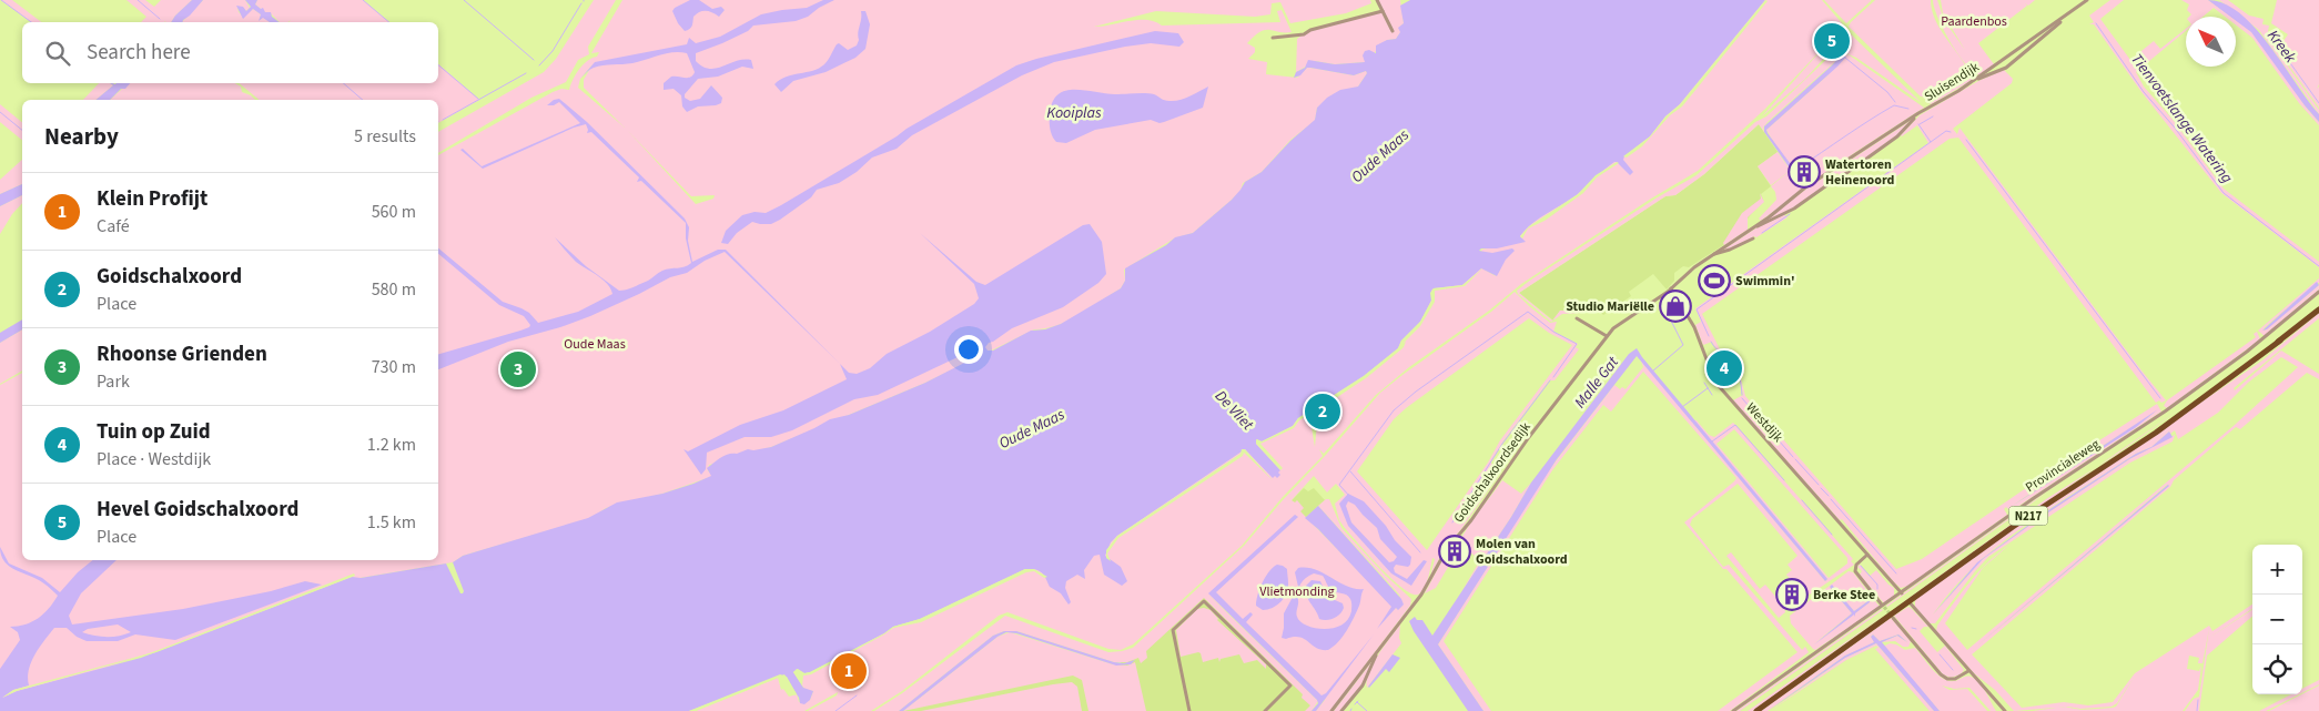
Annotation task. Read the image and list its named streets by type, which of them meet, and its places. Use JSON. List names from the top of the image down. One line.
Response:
{"streets":{"main road":["Provincialeweg","N217"],"street":["Sluisendijk","Westdijk","Goidschalxoordsedijk"]},"crossings":[["Sluisendijk","Westdijk"],["Sluisendijk","Goidschalxoordsedijk"],["Westdijk","Provincialeweg"],["Westdijk","Goidschalxoordsedijk"]],"water":["Kreek","Kooiplas","Tienvoetslange Watering","Oude Maas","Malle Gat","De Vliet"],"parks":["Paardenbos","Oude Maas","Vlietmonding"],"places":{"building":["Watertoren Heinenoord","Molen van Goidschalxoord","Berke Stee"],"sports":["Swimmin'"],"shop":["Studio Mariëlle"]},"north":"top left","page":{"pins":["5","4","3","2","1"],"search":"Search here","heading":["Nearby","5 results"],"list":[{"mark":"1","name":"Klein Profijt","note":"Café","value":"560 m"},{"mark":"2","name":"Goidschalxoord","note":"Place","value":"580 m"},{"mark":"3","name":"Rhoonse Grienden","note":"Park","value":"730 m"},{"mark":"4","name":"Tuin op Zuid","note":"Place · Westdijk","value":"1.2 km"},{"mark":"5","name":"Hevel Goidschalxoord","note":"Place","value":"1.5 km"}],"map_buttons":["+","−"]}}
